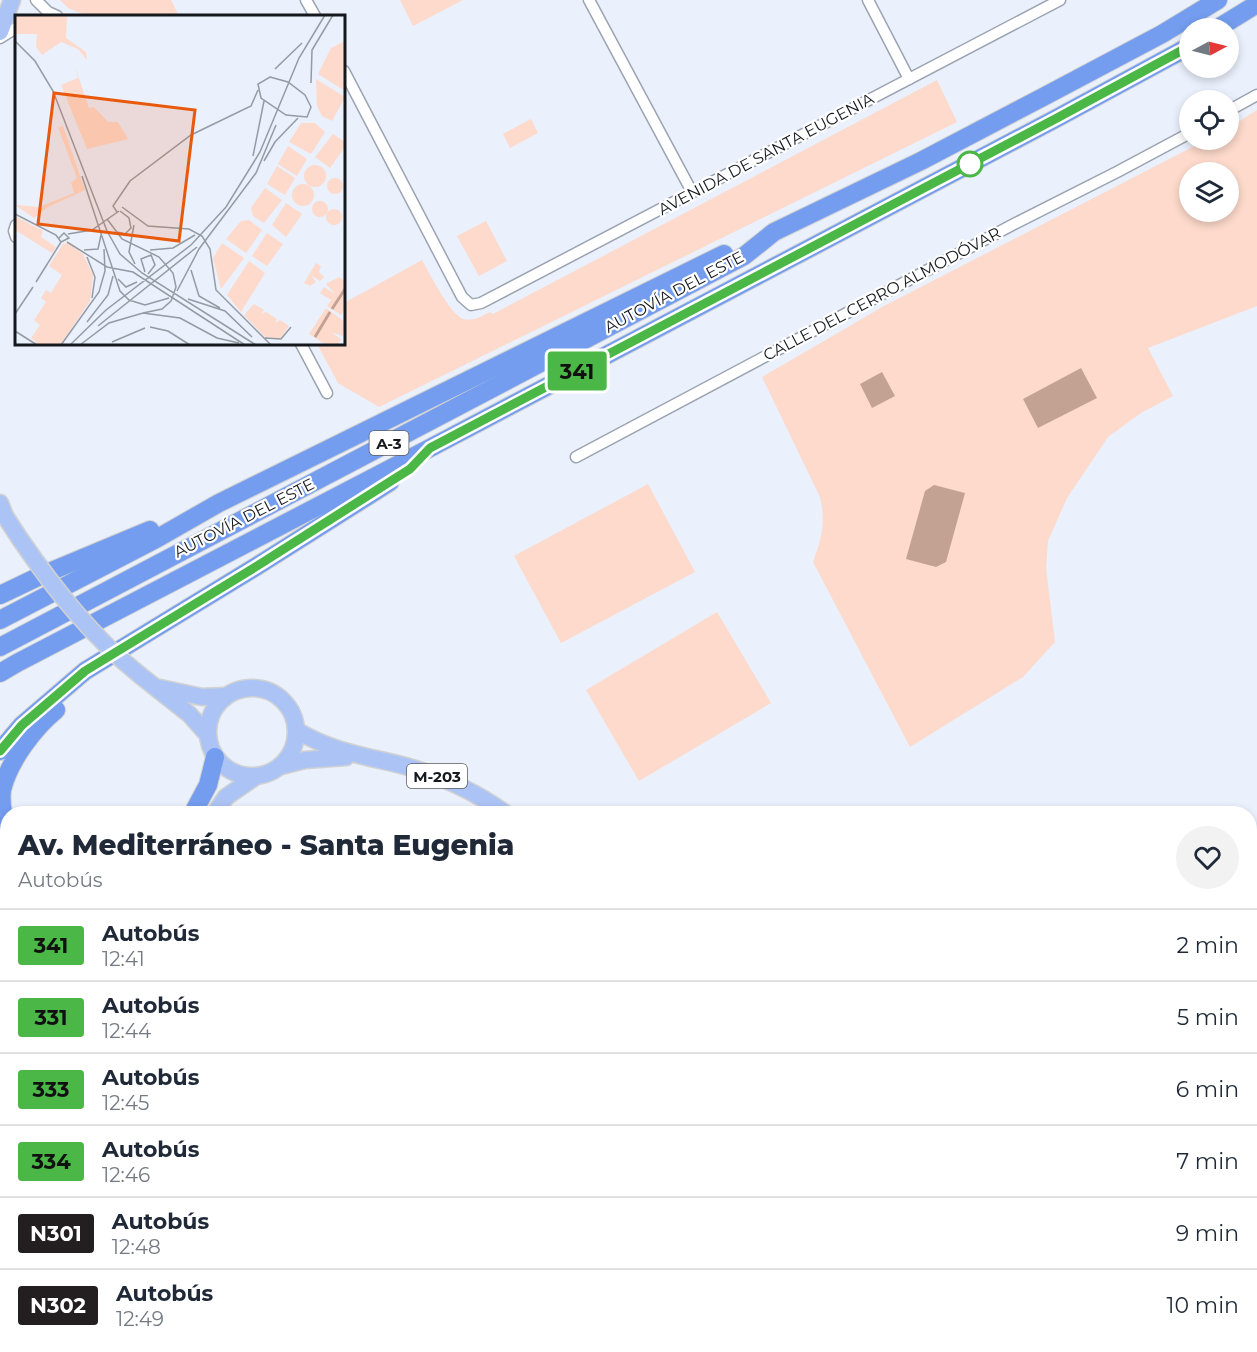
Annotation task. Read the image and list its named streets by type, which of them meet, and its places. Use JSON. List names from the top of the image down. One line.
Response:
{"streets":{"highway":["AUTOVÍA DEL ESTE","A-3"],"main road":["M-203"],"street":["AVENIDA DE SANTA EUGENIA","CALLE DEL CERRO ALMODÓVAR"]},"lines":["bus line 341"],"north":"right","page":{"on_map":"341","heading":["Av. Mediterráneo - Santa Eugenia","Autobús"],"list":[{"mark":"341","name":"Autobús","note":"12:41","value":"2 min"},{"mark":"331","name":"Autobús","note":"12:44","value":"5 min"},{"mark":"333","name":"Autobús","note":"12:45","value":"6 min"},{"mark":"334","name":"Autobús","note":"12:46","value":"7 min"},{"mark":"N301","name":"Autobús","note":"12:48","value":"9 min"},{"mark":"N302","name":"Autobús","note":"12:49","value":"10 min"}]}}
